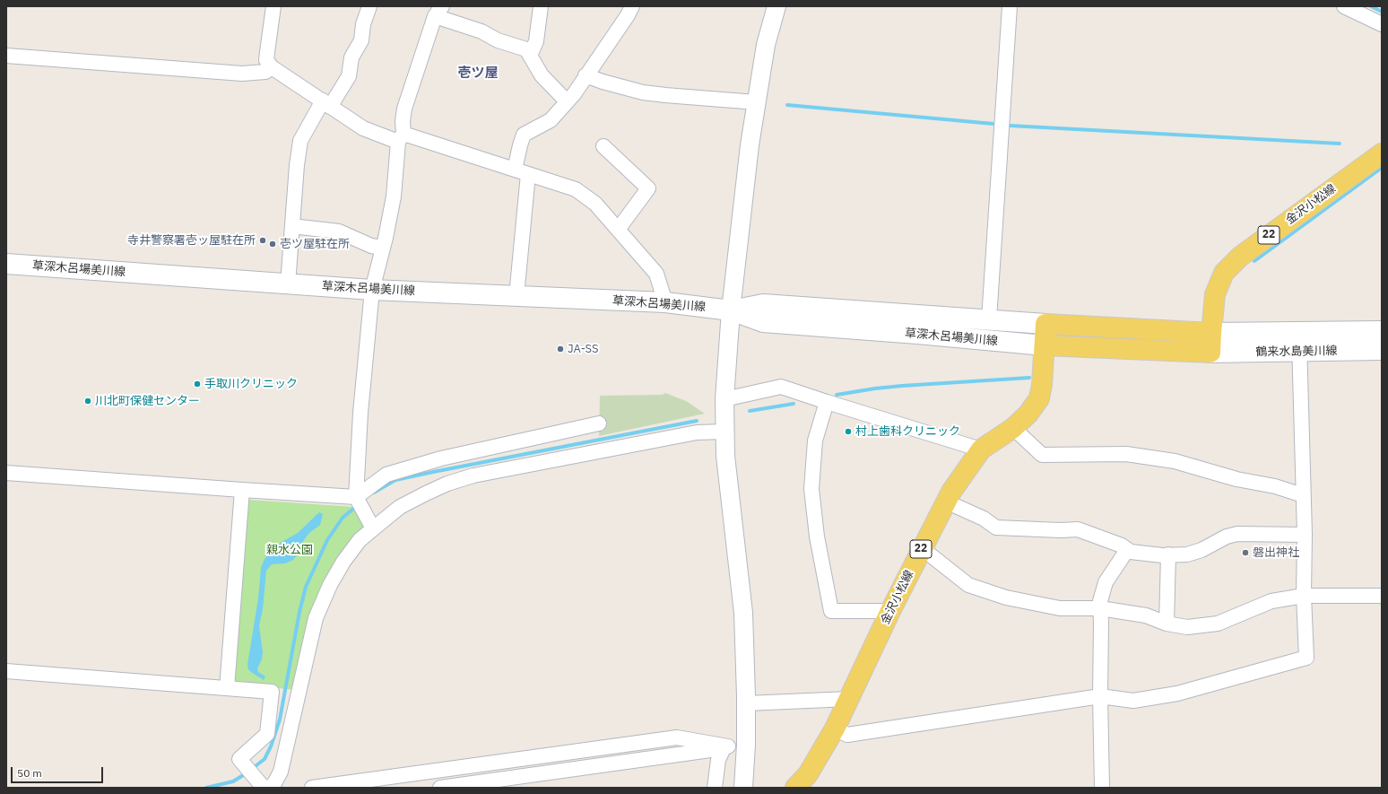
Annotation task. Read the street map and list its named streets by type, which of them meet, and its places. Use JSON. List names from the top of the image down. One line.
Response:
{"streets":{"main road":["金沢小松線","22","草深木呂場美川線","鶴来水島美川線"]},"crossings":[["金沢小松線","草深木呂場美川線"],["金沢小松線","鶴来水島美川線"]],"districts":["壱ツ屋"],"parks":["親水公園"],"places":["寺井警察署壱ッ屋駐在所","壱ツ屋駐在所","JA-SS","手取川クリニック","川北町保健センター","村上歯科クリニック","磐出神社"],"scale_bar":"50 m"}
